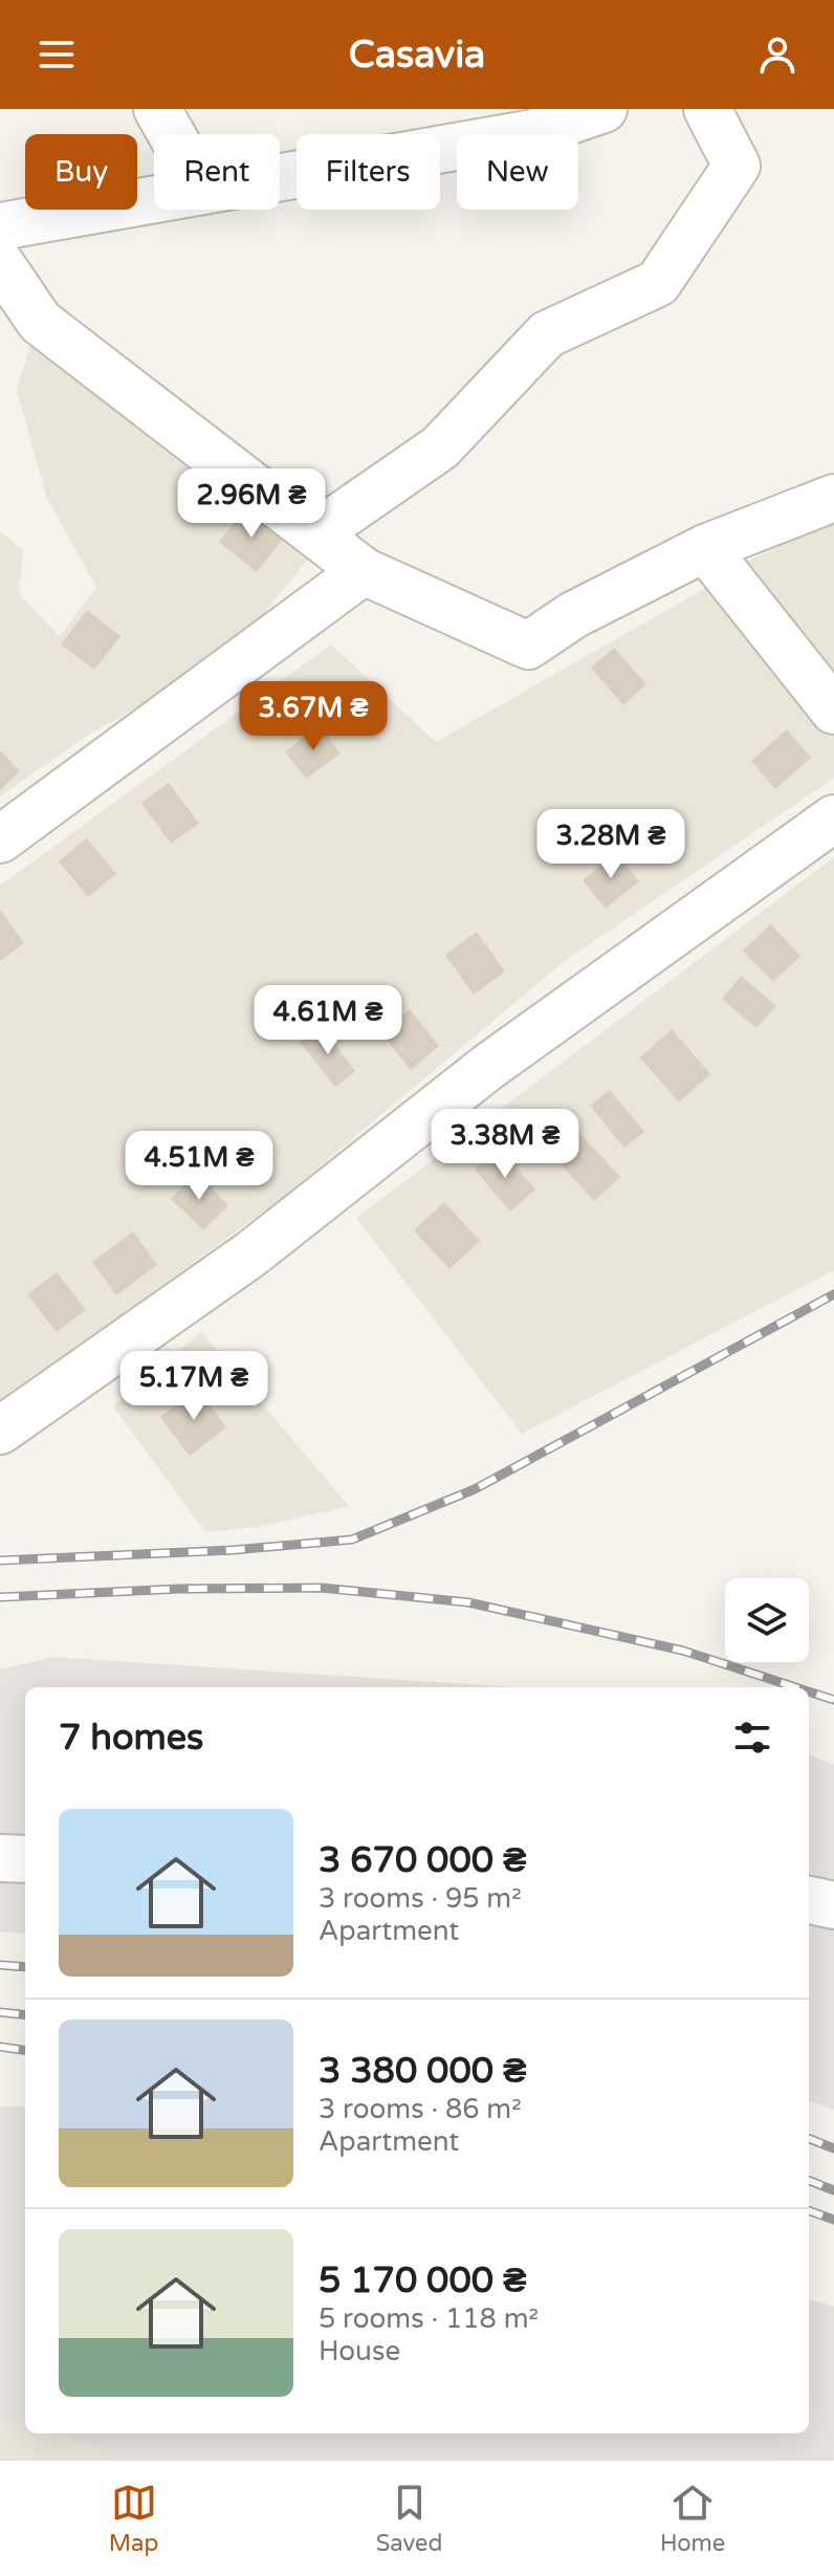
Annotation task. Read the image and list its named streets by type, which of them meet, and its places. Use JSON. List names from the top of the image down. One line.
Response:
{"page":{"header":"Casavia","chip":["Buy","Rent","Filters","New"],"price":["2.96M ₴","3.67M ₴","3.28M ₴","4.61M ₴","3.38M ₴","4.51M ₴","5.17M ₴"],"heading":"7 homes","list":[{"name":"3 670 000 ₴","note":"3 rooms · 95 m² · Apartment"},{"name":"3 380 000 ₴","note":"3 rooms · 86 m² · Apartment"},{"name":"5 170 000 ₴","note":"5 rooms · 118 m² · House"}],"tabs":["Map","Saved","Home"]}}
